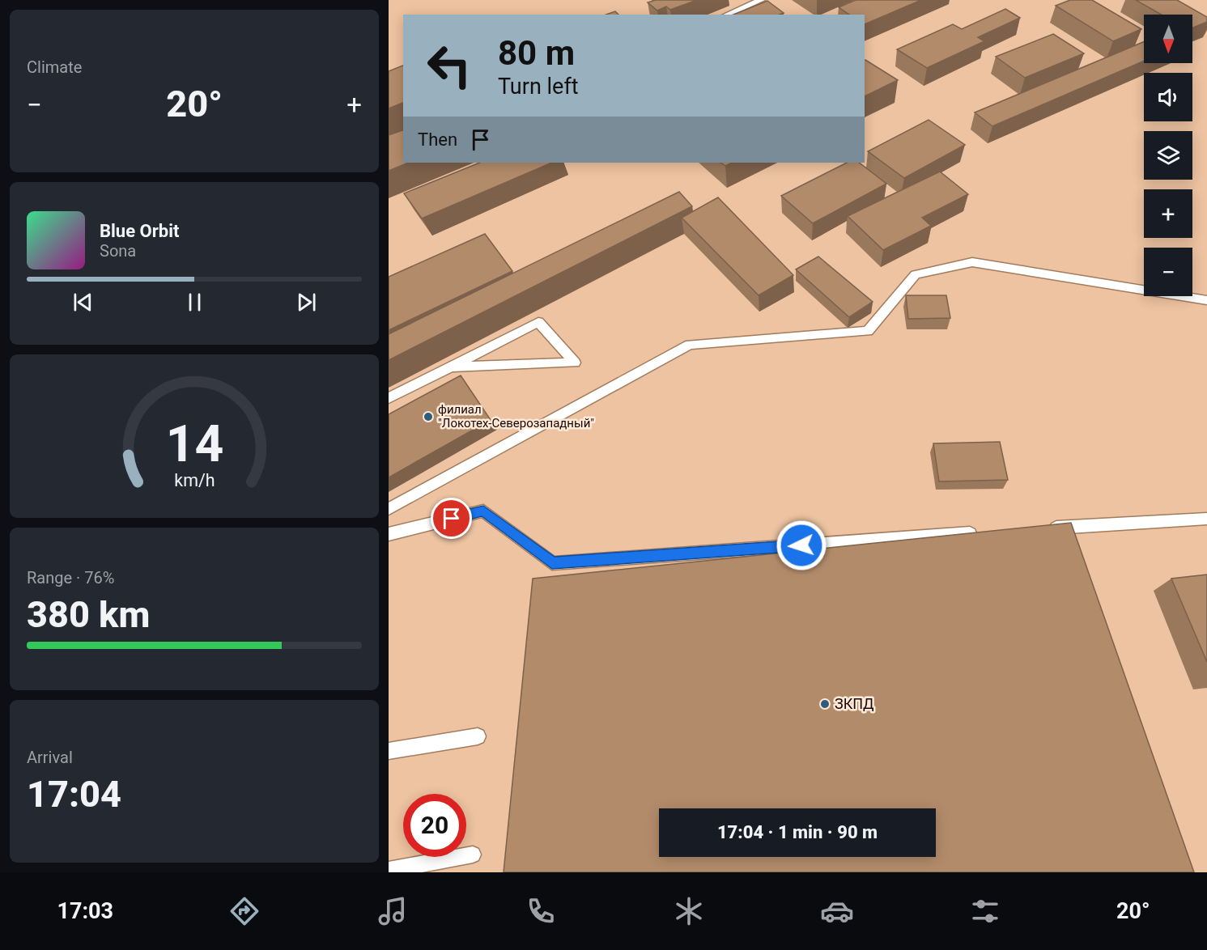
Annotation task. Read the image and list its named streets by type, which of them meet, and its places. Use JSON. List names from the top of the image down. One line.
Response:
{"places":["филиал \"Локотех-Северозападный\"","ЗКПД"],"north":"bottom","page":{"tile":["Climate",["Range · 76%","380 km"],["Arrival","17:04"]],"map_buttons":["+","−"],"turn":["80 m","Turn left"],"heat":["−","20°","+"],"then":"Then","song":["Blue Orbit","Sona"],"limit":"20","trip":"17:04 · 1 min · 90 m","tabs":["17:03","20°"],"gauge":["14","km/h"]}}
